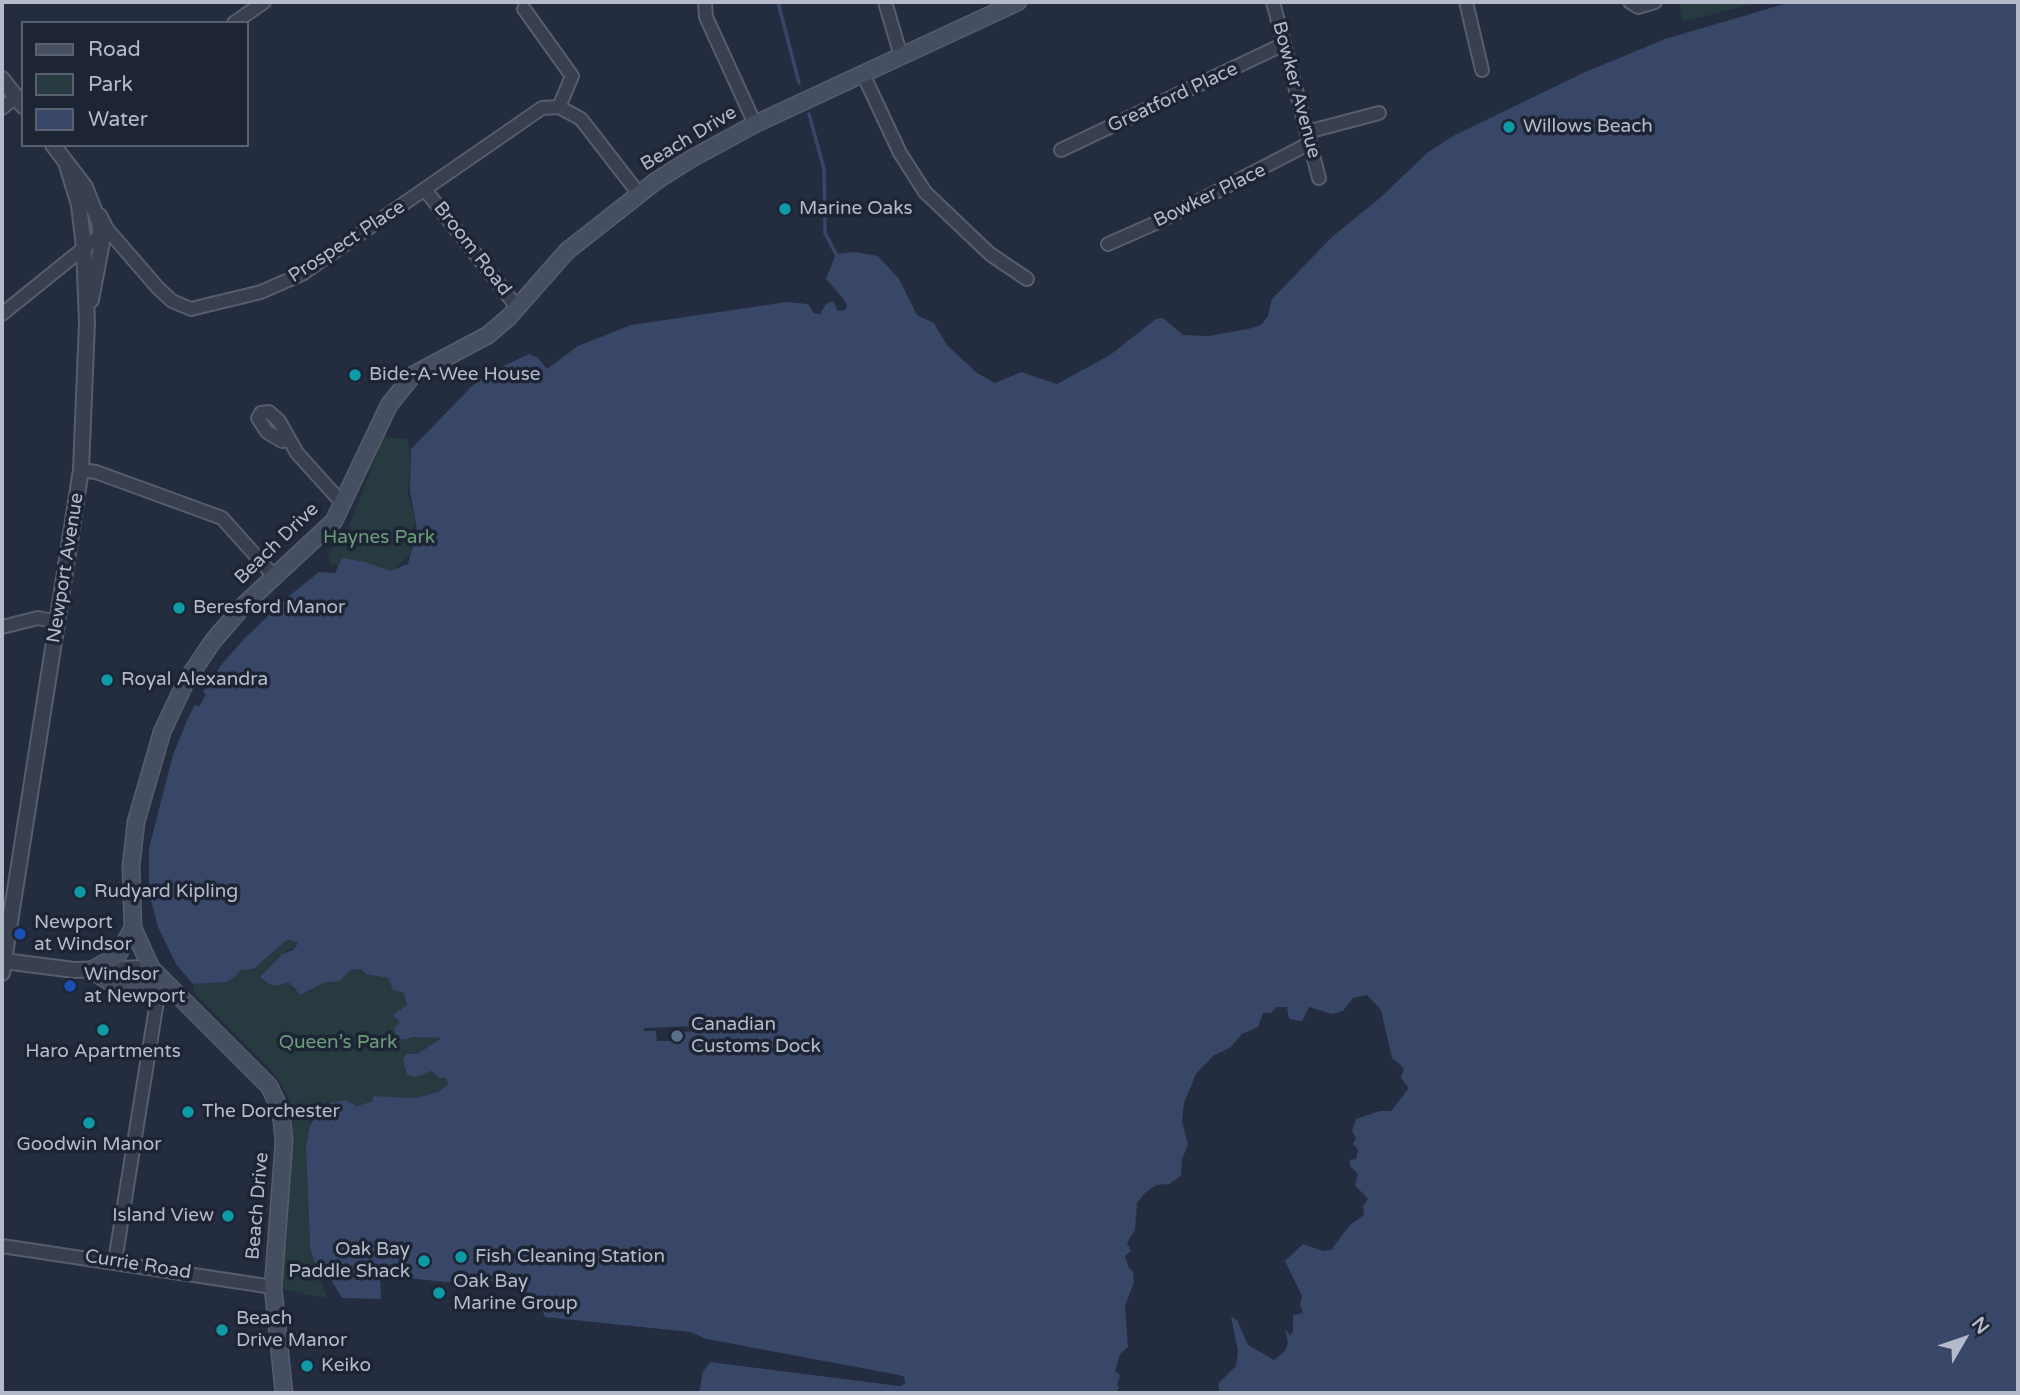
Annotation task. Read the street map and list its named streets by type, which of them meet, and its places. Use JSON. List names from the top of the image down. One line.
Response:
{"streets":{"main road":["Beach Drive"],"street":["Bowker Avenue","Greatford Place","Bowker Place","Prospect Place","Broom Road","Newport Avenue","Currie Road"]},"crossings":[["Bowker Avenue","Greatford Place"],["Bowker Avenue","Bowker Place"],["Beach Drive","Broom Road"],["Beach Drive","Currie Road"],["Prospect Place","Broom Road"]],"parks":["Haynes Park","Queen’s Park"],"places":["Willows Beach","Marine Oaks","Bide-A-Wee House","Beresford Manor","Royal Alexandra","Rudyard Kipling","Newport at Windsor","Windsor at Newport","Haro Apartments","Canadian Customs Dock","The Dorchester","Goodwin Manor","Island View","Fish Cleaning Station","Oak Bay Paddle Shack","Oak Bay Marine Group","Beach Drive Manor","Keiko"],"legend":["Road","Park","Water"],"north":"top right"}
